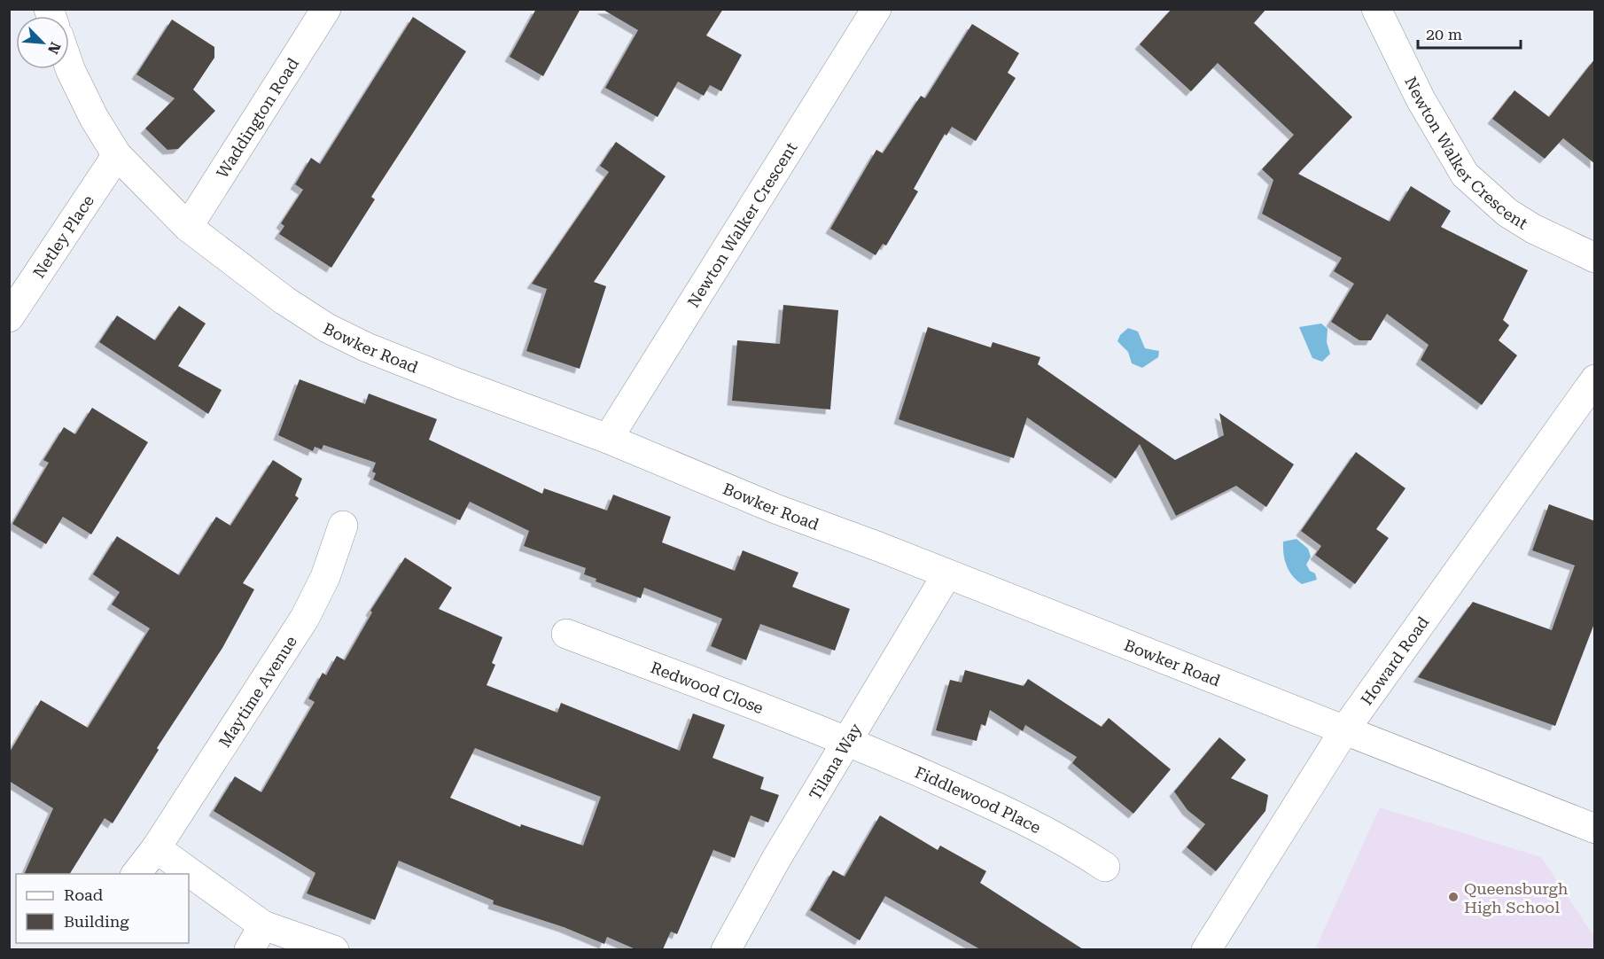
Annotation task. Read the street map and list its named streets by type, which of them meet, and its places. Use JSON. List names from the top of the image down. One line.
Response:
{"streets":{"street":["Waddington Road","Newton Walker Crescent","Netley Place","Bowker Road","Howard Road","Redwood Close","Maytime Avenue","Tilana Way","Fiddlewood Place"]},"crossings":[["Waddington Road","Bowker Road"],["Newton Walker Crescent","Bowker Road"],["Netley Place","Bowker Road"],["Bowker Road","Howard Road"],["Bowker Road","Tilana Way"],["Redwood Close","Tilana Way"],["Redwood Close","Fiddlewood Place"],["Tilana Way","Fiddlewood Place"]],"places":["Queensburgh High School"],"legend":["Road","Building"],"scale_bar":"20 m","north":"bottom right"}
